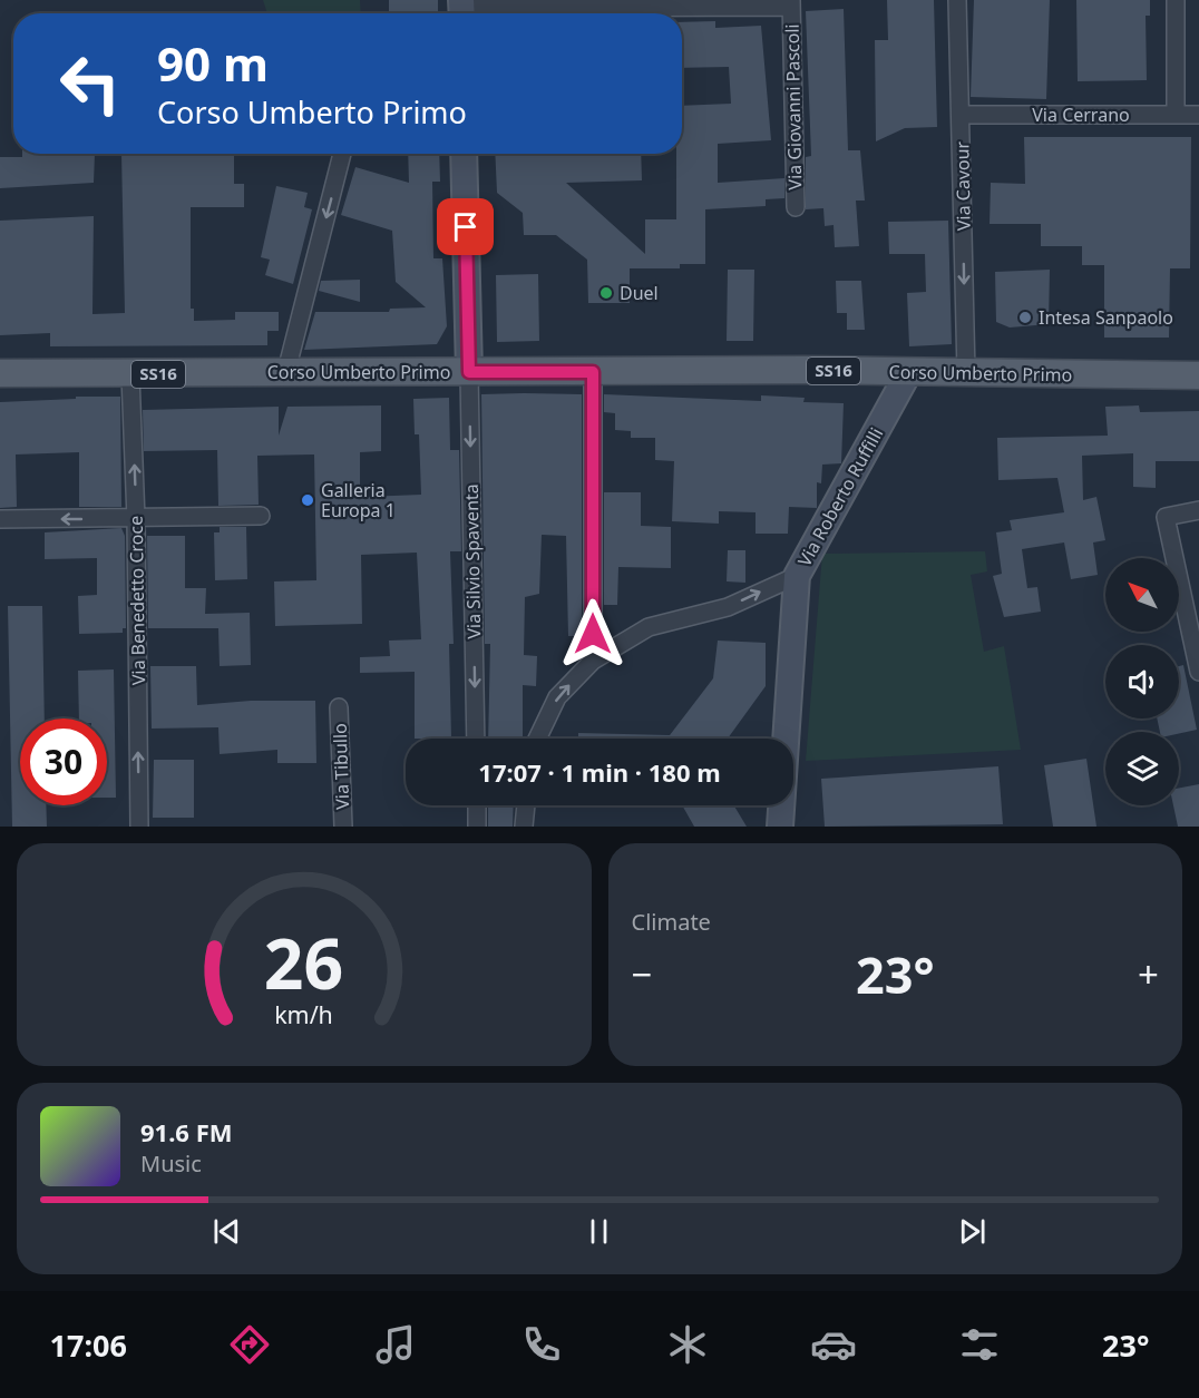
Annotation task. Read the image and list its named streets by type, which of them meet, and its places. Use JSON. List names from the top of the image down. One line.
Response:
{"streets":{"main road":["SS16","Corso Umberto Primo"],"street":["Via Giovanni Pascoli","Via Cerrano","Via Cavour","Via Roberto Ruffilli","Via Silvio Spaventa","Via Benedetto Croce","Via Tibullo"]},"crossings":[["Via Cerrano","Via Cavour"],["Via Cavour","Corso Umberto Primo"],["Corso Umberto Primo","Via Roberto Ruffilli"],["Corso Umberto Primo","Via Silvio Spaventa"],["Corso Umberto Primo","Via Benedetto Croce"]],"one_way":["Via Cavour","Via Benedetto Croce"],"places":["Duel","Intesa Sanpaolo","Galleria Europa 1"],"north":"top left","page":{"turn":["90 m","Corso Umberto Primo"],"limit":"30","trip":"17:07 · 1 min · 180 m","tile":"Climate","heat":["−","23°","+"],"song":["91.6 FM","Music"],"tabs":["17:06","23°"],"gauge":["26","km/h"]}}
